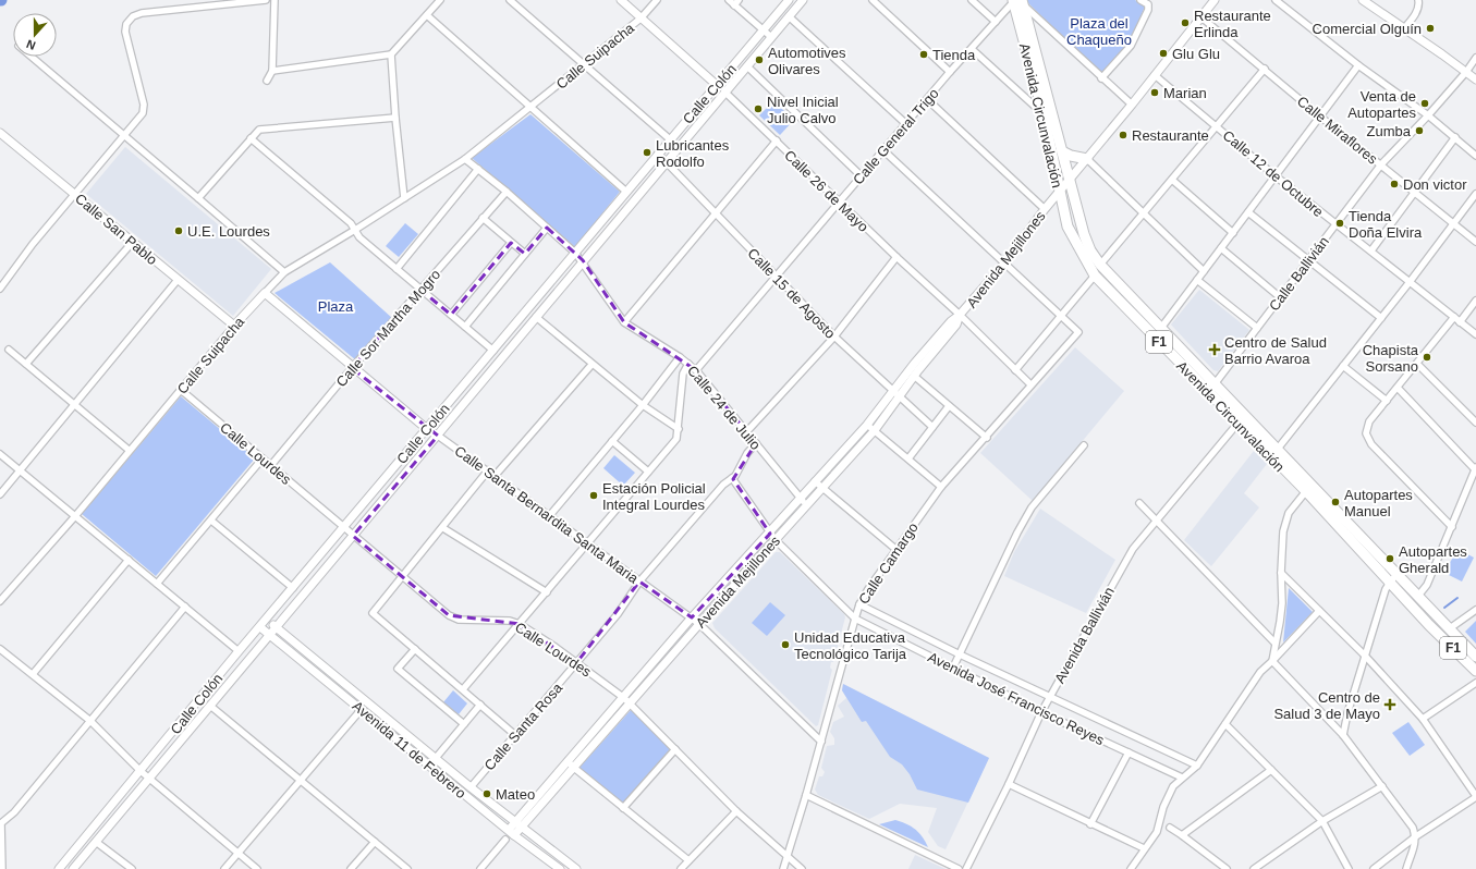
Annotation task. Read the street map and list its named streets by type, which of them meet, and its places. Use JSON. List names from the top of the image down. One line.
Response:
{"streets":{"highway":["Avenida Circunvalación","F1"],"street":["Calle Suipacha","Calle Colón","Calle Miraflores","Calle General Trigo","Calle 12 de Octubre","Calle 26 de Mayo","Calle San Pablo","Avenida Mejillones","Calle Ballivián","Calle 15 de Agosto","Calle Sor Martha Mogro","Calle 24 de Julio","Calle Lourdes","Calle Santa Bernardita Santa Maria","Calle Camargo","Avenida Ballivián","Avenida José Francisco Reyes","Calle Santa Rosa","Avenida 11 de Febrero"]},"crossings":[["Calle Suipacha","Calle 26 de Mayo"],["Calle Suipacha","Calle San Pablo"],["Calle Suipacha","Calle 24 de Julio"],["Calle Suipacha","Calle Lourdes"],["Calle Suipacha","Calle Santa Bernardita Santa Maria"],["Calle Colón","Calle 26 de Mayo"],["Calle Colón","Calle 15 de Agosto"],["Calle Colón","Calle 24 de Julio"],["Calle Colón","Calle Lourdes"],["Calle Colón","Calle Santa Bernardita Santa Maria"],["Calle Colón","Avenida 11 de Febrero"],["Avenida Circunvalación","Calle General Trigo"],["Avenida Circunvalación","Avenida Mejillones"],["Avenida Circunvalación","Calle Ballivián"],["Avenida Circunvalación","Avenida Ballivián"],["Calle Miraflores","Avenida Mejillones"],["Calle Miraflores","Calle Ballivián"],["Calle General Trigo","Calle 26 de Mayo"],["Calle General Trigo","Calle 15 de Agosto"],["Calle General Trigo","Calle 24 de Julio"],["Calle 12 de Octubre","Avenida Mejillones"],["Calle 12 de Octubre","Calle Ballivián"],["Calle 26 de Mayo","Avenida Mejillones"],["Calle 26 de Mayo","Calle Camargo"],["Avenida Mejillones","Calle 15 de Agosto"],["Avenida Mejillones","Calle 24 de Julio"],["Avenida Mejillones","Calle Lourdes"],["Avenida Mejillones","Calle Santa Bernardita Santa Maria"],["Avenida Mejillones","Avenida José Francisco Reyes"],["Avenida Mejillones","Avenida 11 de Febrero"],["Calle Sor Martha Mogro","Calle 24 de Julio"],["Calle Sor Martha Mogro","Calle Lourdes"],["Calle Sor Martha Mogro","Calle Santa Bernardita Santa Maria"],["Calle 24 de Julio","Calle Santa Rosa"],["Calle Lourdes","Calle Camargo"],["Calle Lourdes","Calle Santa Rosa"],["Calle Santa Bernardita Santa Maria","Calle Camargo"],["Calle Santa Bernardita Santa Maria","Calle Santa Rosa"],["Calle Camargo","Avenida José Francisco Reyes"],["Avenida Ballivián","Avenida José Francisco Reyes"],["Avenida José Francisco Reyes","Calle Santa Rosa"],["Calle Santa Rosa","Avenida 11 de Febrero"]],"parks":["Plaza del Chaqueño","Plaza"],"places":{"other":["Restaurante Erlinda","Comercial Olguín","Glu Glu","Tienda","Automotives Olivares","Marian","Venta de Autopartes","Nivel Inicial Julio Calvo","Zumba","Restaurante","Lubricantes Rodolfo","Don victor","Tienda Doña Elvira","U.E. Lourdes","Chapista Sorsano","Estación Policial Integral Lourdes","Autopartes Manuel","Autopartes Gherald","Unidad Educativa Tecnológico Tarija","Mateo"],"health":["Centro de Salud Barrio Avaroa","Centro de Salud 3 de Mayo"]},"north":"bottom"}
